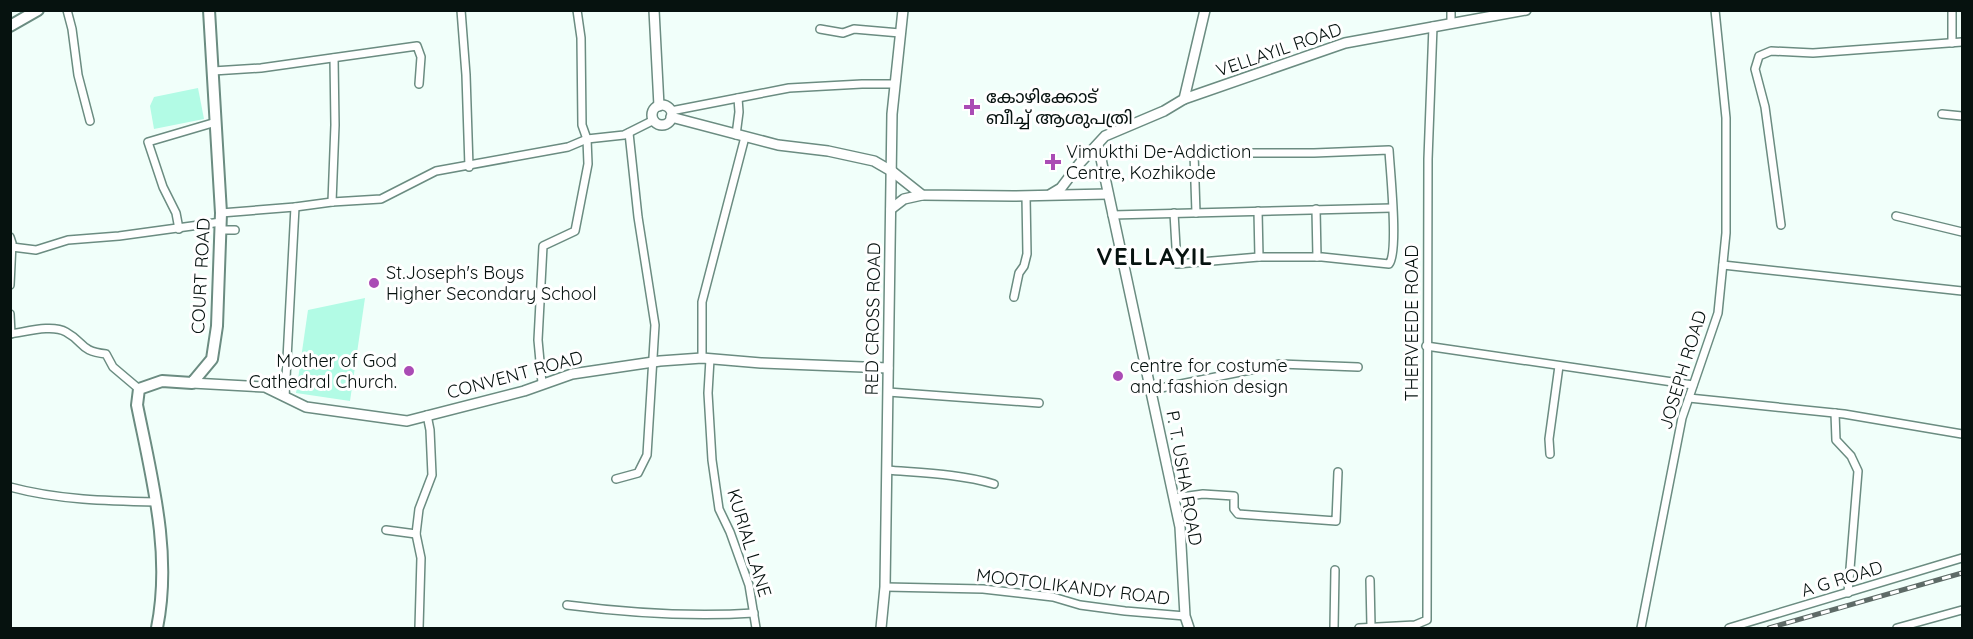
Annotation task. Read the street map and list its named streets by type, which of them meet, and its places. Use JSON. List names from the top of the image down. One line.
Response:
{"streets":{"main road":["COURT ROAD"],"street":["VELLAYIL ROAD","RED CROSS ROAD","THERVEEDE ROAD","JOSEPH ROAD","CONVENT ROAD","P. T. USHA ROAD","KURIAL LANE","A G ROAD","MOOTOLIKANDY ROAD"]},"crossings":[["VELLAYIL ROAD","THERVEEDE ROAD"],["VELLAYIL ROAD","P. T. USHA ROAD"],["COURT ROAD","CONVENT ROAD"],["RED CROSS ROAD","CONVENT ROAD"],["RED CROSS ROAD","MOOTOLIKANDY ROAD"],["CONVENT ROAD","KURIAL LANE"],["P. T. USHA ROAD","MOOTOLIKANDY ROAD"]],"districts":["VELLAYIL"],"places":{"health":["കോഴിക്കോട് ബീച്ച് ആശുപത്രി","Vimukthi De-Addiction Centre, Kozhikode"],"other":["St.Joseph's Boys Higher Secondary School","Mother of God Cathedral Church.","centre for costume and fashion design"]}}
